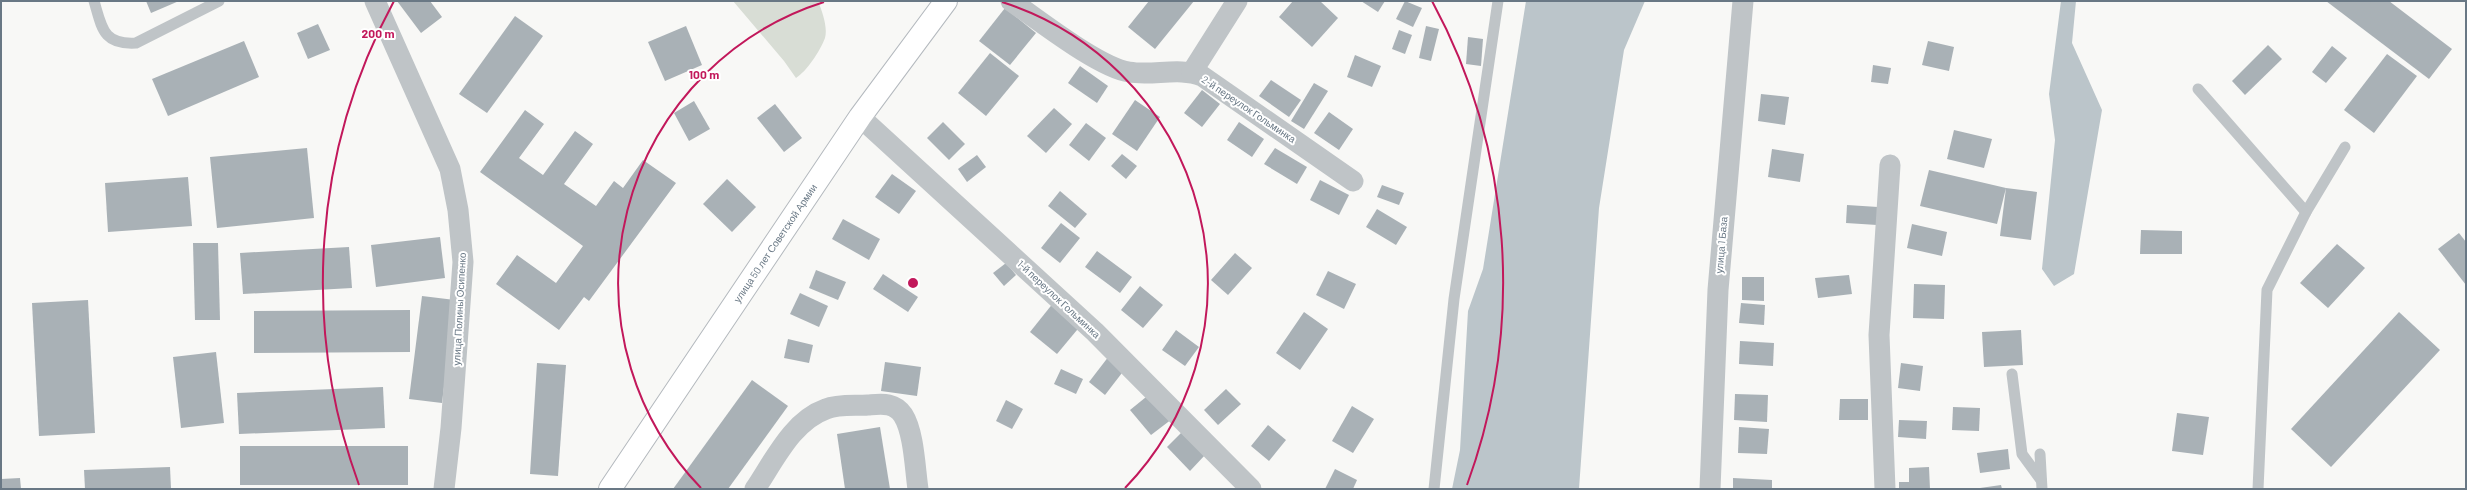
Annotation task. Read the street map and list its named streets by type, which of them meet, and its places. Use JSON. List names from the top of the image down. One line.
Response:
{"streets":{"main road":["улица 50 лет Советской Армии"],"street":["2-й переулок Гольминка","улица 1 База","1-й переулок Гольминка","улица Полины Осипенко"]},"crossings":[["улица 50 лет Советской Армии","1-й переулок Гольминка"]],"rings":["200 m","100 m"]}
